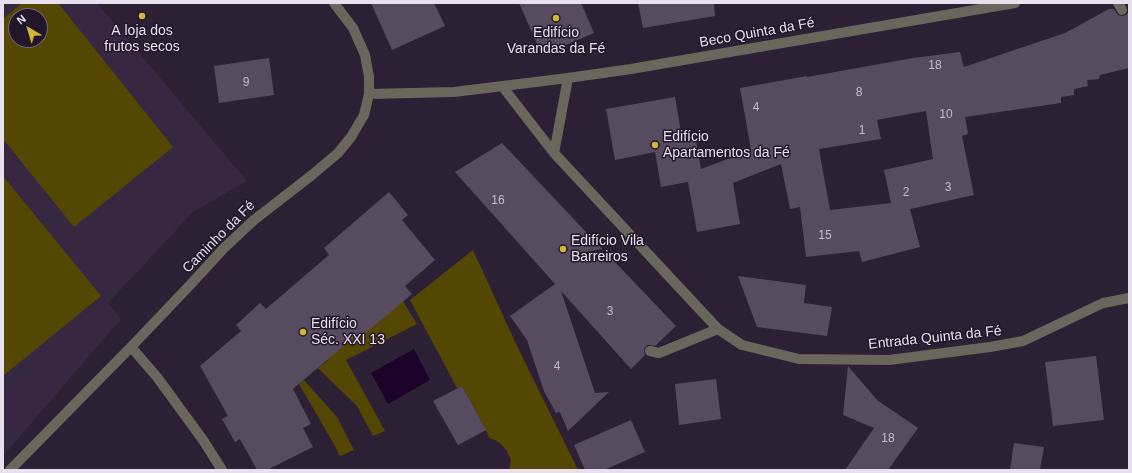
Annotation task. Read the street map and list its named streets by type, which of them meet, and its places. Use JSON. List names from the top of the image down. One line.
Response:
{"streets":{"street":["Beco Quinta da Fé","Caminho da Fé","Entrada Quinta da Fé"]},"crossings":[["Beco Quinta da Fé","Caminho da Fé"],["Beco Quinta da Fé","Entrada Quinta da Fé"]],"places":["A loja dos frutos secos","Edifício Varandas da Fé","Edifício Apartamentos da Fé","Edifício Vila Barreiros","Edifício Séc. XXI 13"],"house_numbers":["18","9","8","4","10","1","3","2","16","15","3","4","18"],"north":"top left"}
